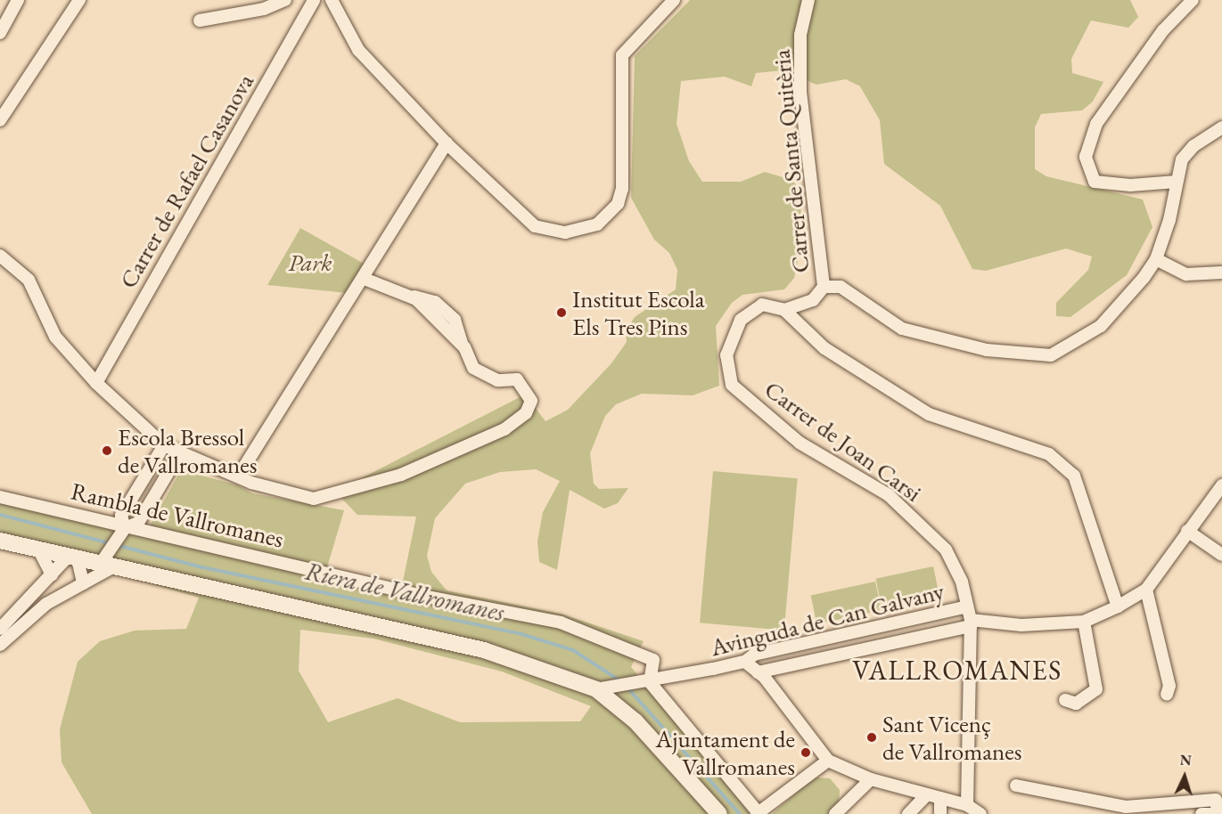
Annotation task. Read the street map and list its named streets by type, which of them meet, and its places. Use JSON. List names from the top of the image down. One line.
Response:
{"streets":{"street":["Carrer de Santa Quitèria","Carrer de Rafael Casanova","Carrer de Joan Carsi","Rambla de Vallromanes","Avinguda de Can Galvany"]},"crossings":[["Carrer de Joan Carsi","Avinguda de Can Galvany"],["Rambla de Vallromanes","Avinguda de Can Galvany"]],"districts":["VALLROMANES"],"water":["Riera de Vallromanes"],"parks":["Park"],"places":["Institut Escola Els Tres Pins","Escola Bressol de Vallromanes","Sant Vicenç de Vallromanes","Ajuntament de Vallromanes"],"north":"top"}
